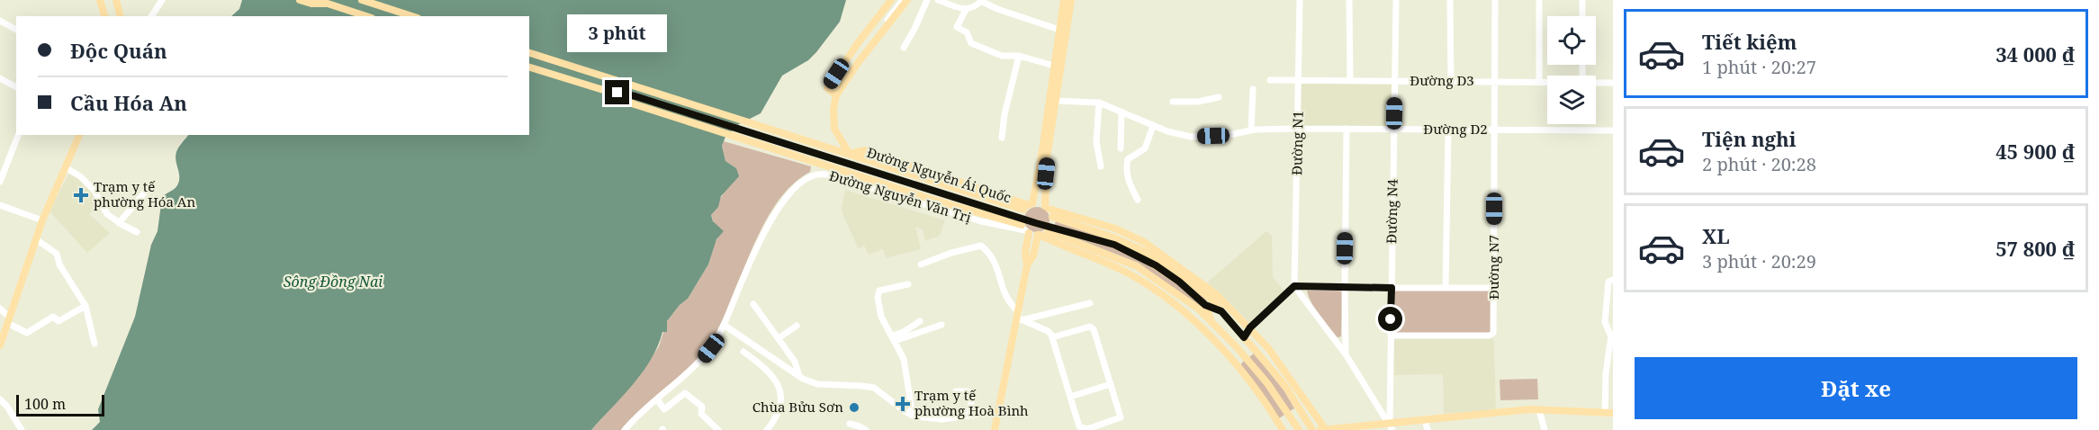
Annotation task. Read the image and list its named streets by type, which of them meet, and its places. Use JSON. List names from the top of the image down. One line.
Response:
{"streets":{"main road":["Đường Nguyễn Ái Quốc"],"street":["Đường D3","Đường D2","Đường N1","Đường Nguyễn Văn Trị","Đường N4","Đường N7"]},"crossings":[["Đường D3","Đường N1"],["Đường D3","Đường N4"],["Đường D3","Đường N7"],["Đường D2","Đường N1"],["Đường D2","Đường N4"],["Đường D2","Đường N7"],["Đường Nguyễn Ái Quốc","Đường Nguyễn Văn Trị"],["Đường N4","Đường N7"]],"water":["Sông Đồng Nai"],"places":{"health":["Trạm y tế phường Hóa An","Trạm y tế phường Hoà Bình"],"other":["Chùa Bửu Sơn"]},"scale_bar":"100 m","page":{"list":[{"name":"Tiết kiệm","note":"1 phút · 20:27","value":"34 000 ₫"},{"name":"Tiện nghi","note":"2 phút · 20:28","value":"45 900 ₫"},{"name":"XL","note":"3 phút · 20:29","value":"57 800 ₫"}],"bubble":"3 phút","banner":["Độc Quán","Cầu Hóa An"],"buttons":"Đặt xe","scale":"100 m"}}
